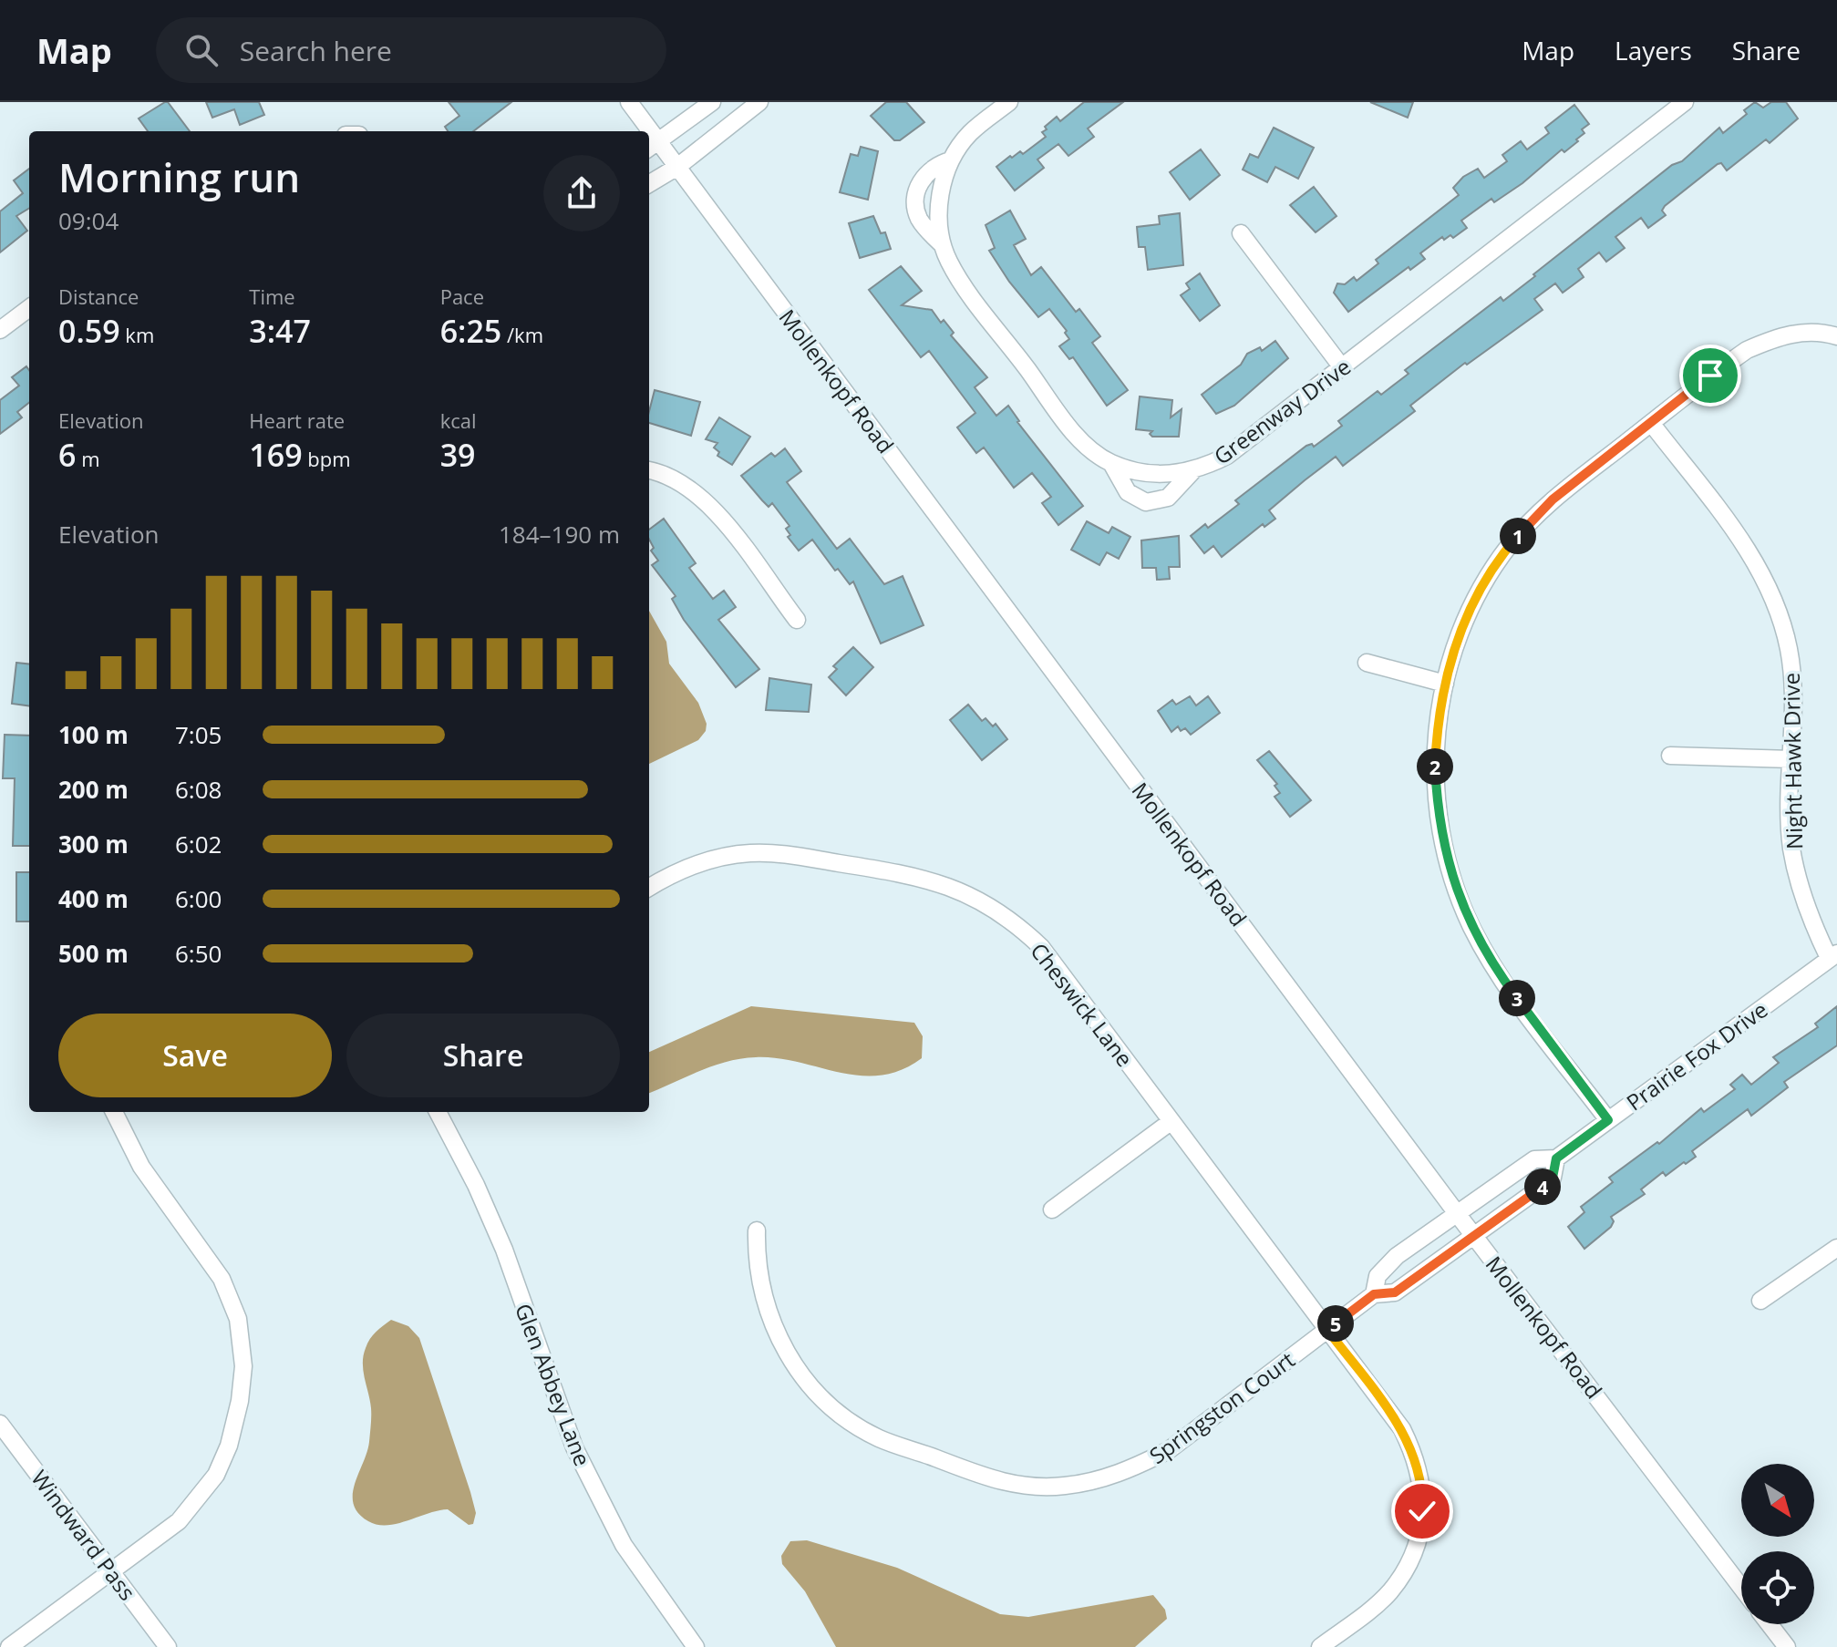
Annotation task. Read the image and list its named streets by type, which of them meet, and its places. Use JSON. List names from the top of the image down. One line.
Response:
{"streets":{"street":["Mollenkopf Road","Greenway Drive","Night Hawk Drive","Cheswick Lane","Prairie Fox Drive","Glen Abbey Lane","Springston Court","Windward Pass"]},"crossings":[["Mollenkopf Road","Prairie Fox Drive"],["Mollenkopf Road","Springston Court"],["Night Hawk Drive","Prairie Fox Drive"],["Cheswick Lane","Springston Court"],["Prairie Fox Drive","Springston Court"]],"north":"bottom right","page":{"header":"Map","search":"Search here","nav":["Map","Layers","Share"],"heading":["Morning run","09:04"],"stats":[["Distance","0.59 km"],["Time","3:47"],["Pace","6:25 /km"],["Elevation","6 m"],["Heart rate","169 bpm"],["kcal","39"]],"chart":["Elevation","184–190 m"],"pins":["1","2","3","4","5"],"list":[{"name":"100 m","note":"7:05"},{"name":"200 m","note":"6:08"},{"name":"300 m","note":"6:02"},{"name":"400 m","note":"6:00"},{"name":"500 m","note":"6:50"}],"buttons":["Save","Share"]}}
